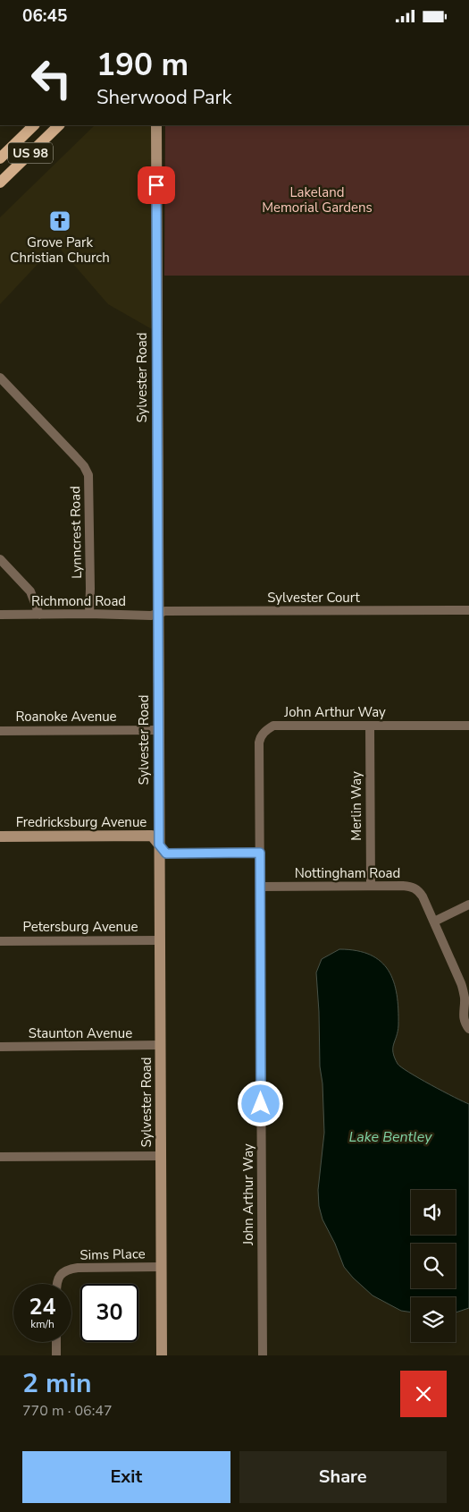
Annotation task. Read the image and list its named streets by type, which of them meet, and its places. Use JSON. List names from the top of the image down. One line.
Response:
{"streets":{"main road":["US 98"],"street":["Sylvester Road","Lynncrest Road","Sylvester Court","Richmond Road","John Arthur Way","Roanoke Avenue","Merlin Way","Fredricksburg Avenue","Nottingham Road","Petersburg Avenue","Staunton Avenue","Sims Place"]},"crossings":[["Sylvester Road","Sylvester Court"],["Sylvester Road","Richmond Road"],["Sylvester Road","Roanoke Avenue"],["Sylvester Road","Fredricksburg Avenue"],["Sylvester Road","Petersburg Avenue"],["Sylvester Road","Staunton Avenue"],["Sylvester Road","Sims Place"],["Lynncrest Road","Richmond Road"],["Sylvester Court","Richmond Road"],["John Arthur Way","Merlin Way"],["John Arthur Way","Nottingham Road"],["Merlin Way","Nottingham Road"]],"water":["Lake Bentley"],"parks":["Lakeland Memorial Gardens"],"places":{"church":["Grove Park Christian Church"]},"page":{"status":"06:45","turn":["190 m","Sherwood Park"],"speed":"24 km/h","limit":"30","heading":["2 min","770 m · 06:47"],"buttons":["Exit","Share"]}}
